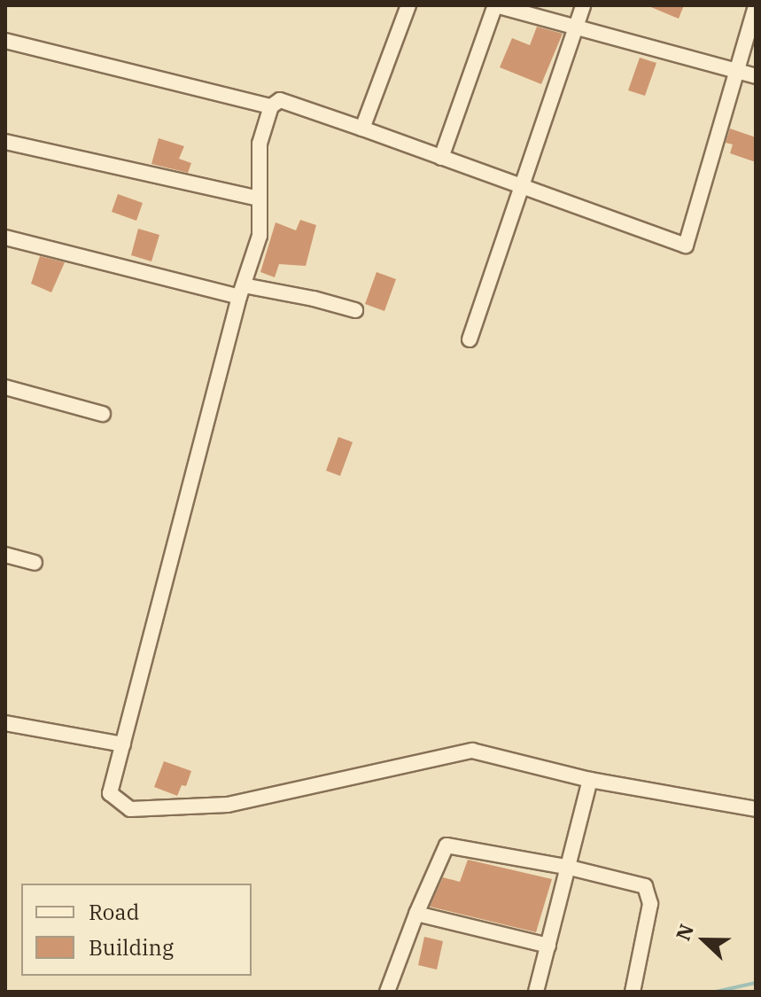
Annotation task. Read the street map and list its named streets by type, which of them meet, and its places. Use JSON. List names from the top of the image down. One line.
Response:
{"legend":["Road","Building"],"north":"left"}
